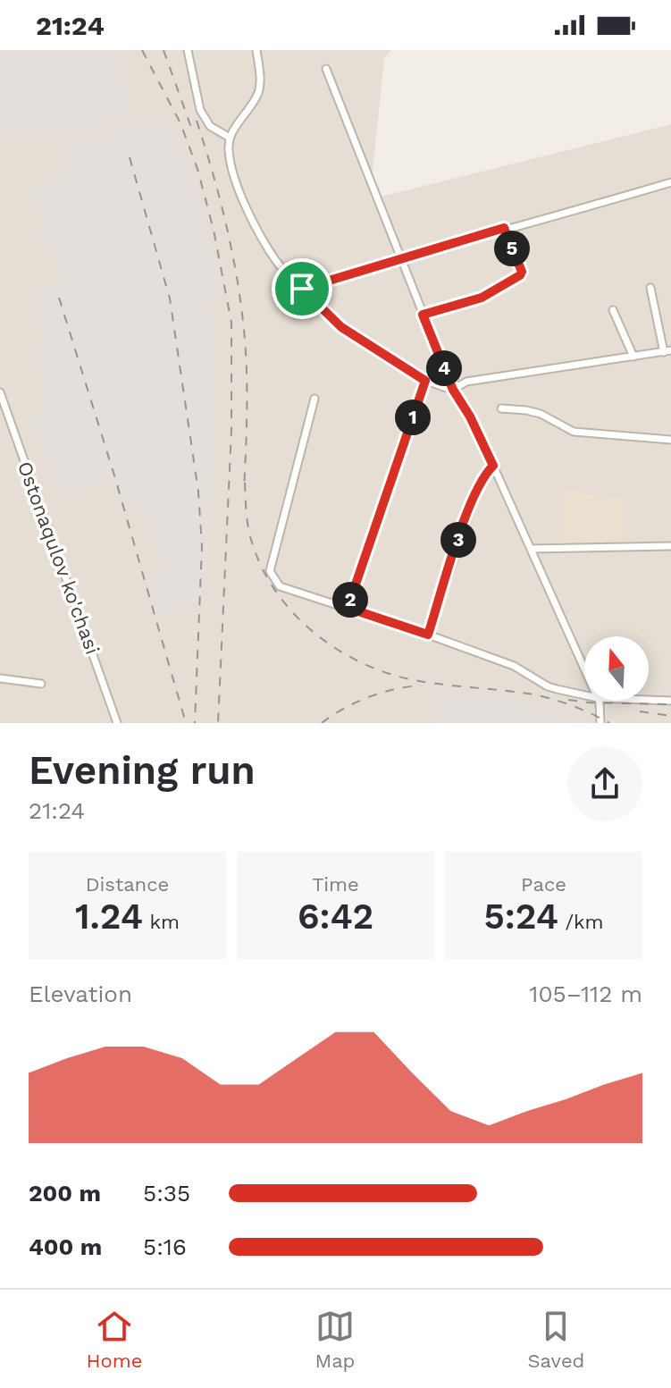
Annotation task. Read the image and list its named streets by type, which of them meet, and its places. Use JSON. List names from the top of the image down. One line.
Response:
{"streets":{"street":["Ostonaqulov ko'chasi"]},"north":"top","page":{"status":"21:24","pins":["5","4","1","3","2"],"heading":["Evening run","21:24"],"stats":[["Distance","1.24 km"],["Time","6:42"],["Pace","5:24 /km"]],"chart":["Elevation","105–112 m"],"list":[{"name":"200 m","note":"5:35"},{"name":"400 m","note":"5:16"}],"tabs":["Home","Map","Saved"]}}
